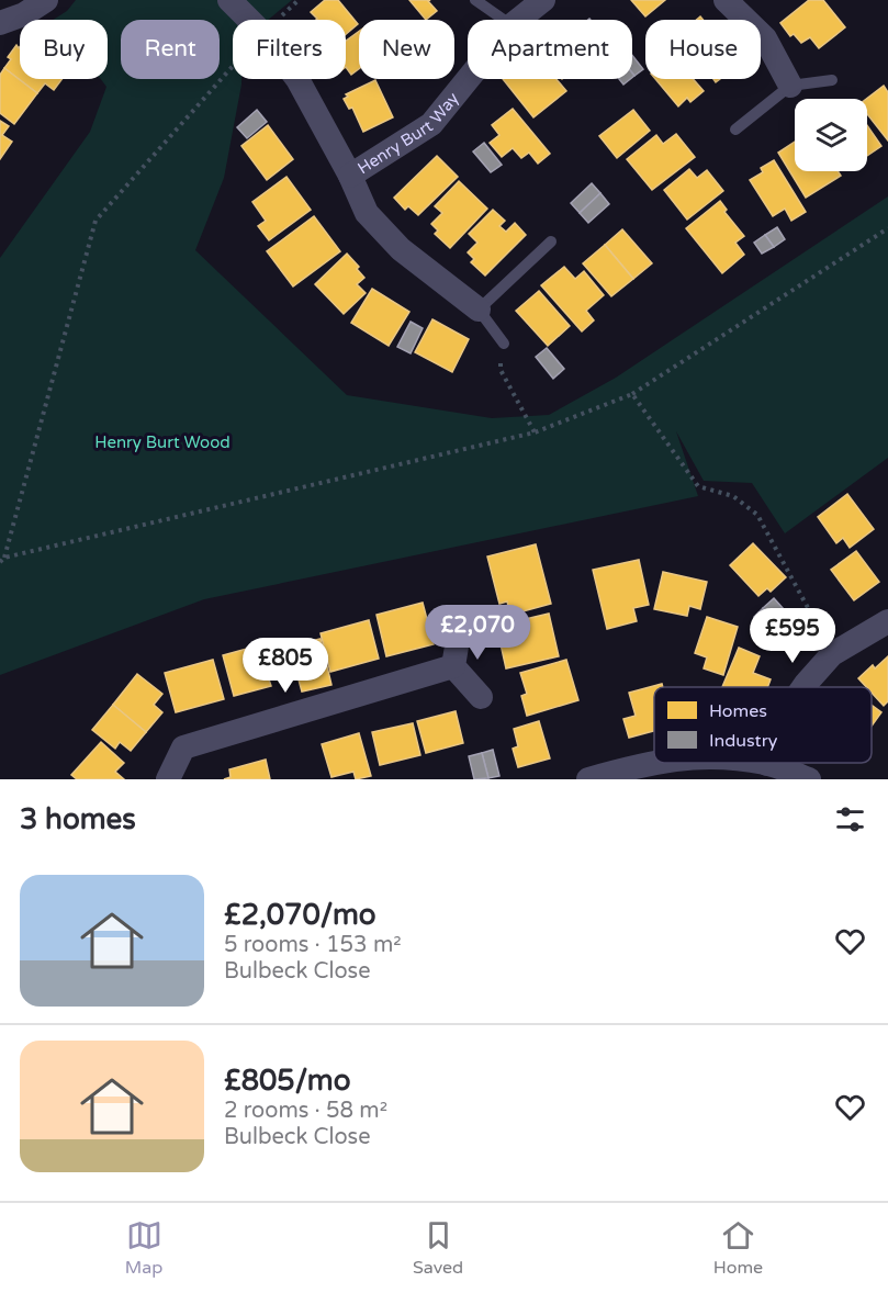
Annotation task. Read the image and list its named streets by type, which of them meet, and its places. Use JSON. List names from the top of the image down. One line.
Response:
{"streets":{"street":["Henry Burt Way"]},"parks":["Henry Burt Wood"],"legend":["Homes","Industry"],"page":{"chip":["Buy","Rent","Filters","New","Apartment","House"],"price":["£2,070","£595","£805"],"heading":"3 homes","list":[{"name":"£2,070/mo","note":"5 rooms · 153 m² · Bulbeck Close"},{"name":"£805/mo","note":"2 rooms · 58 m² · Bulbeck Close"}],"tabs":["Map","Saved","Home"]}}
